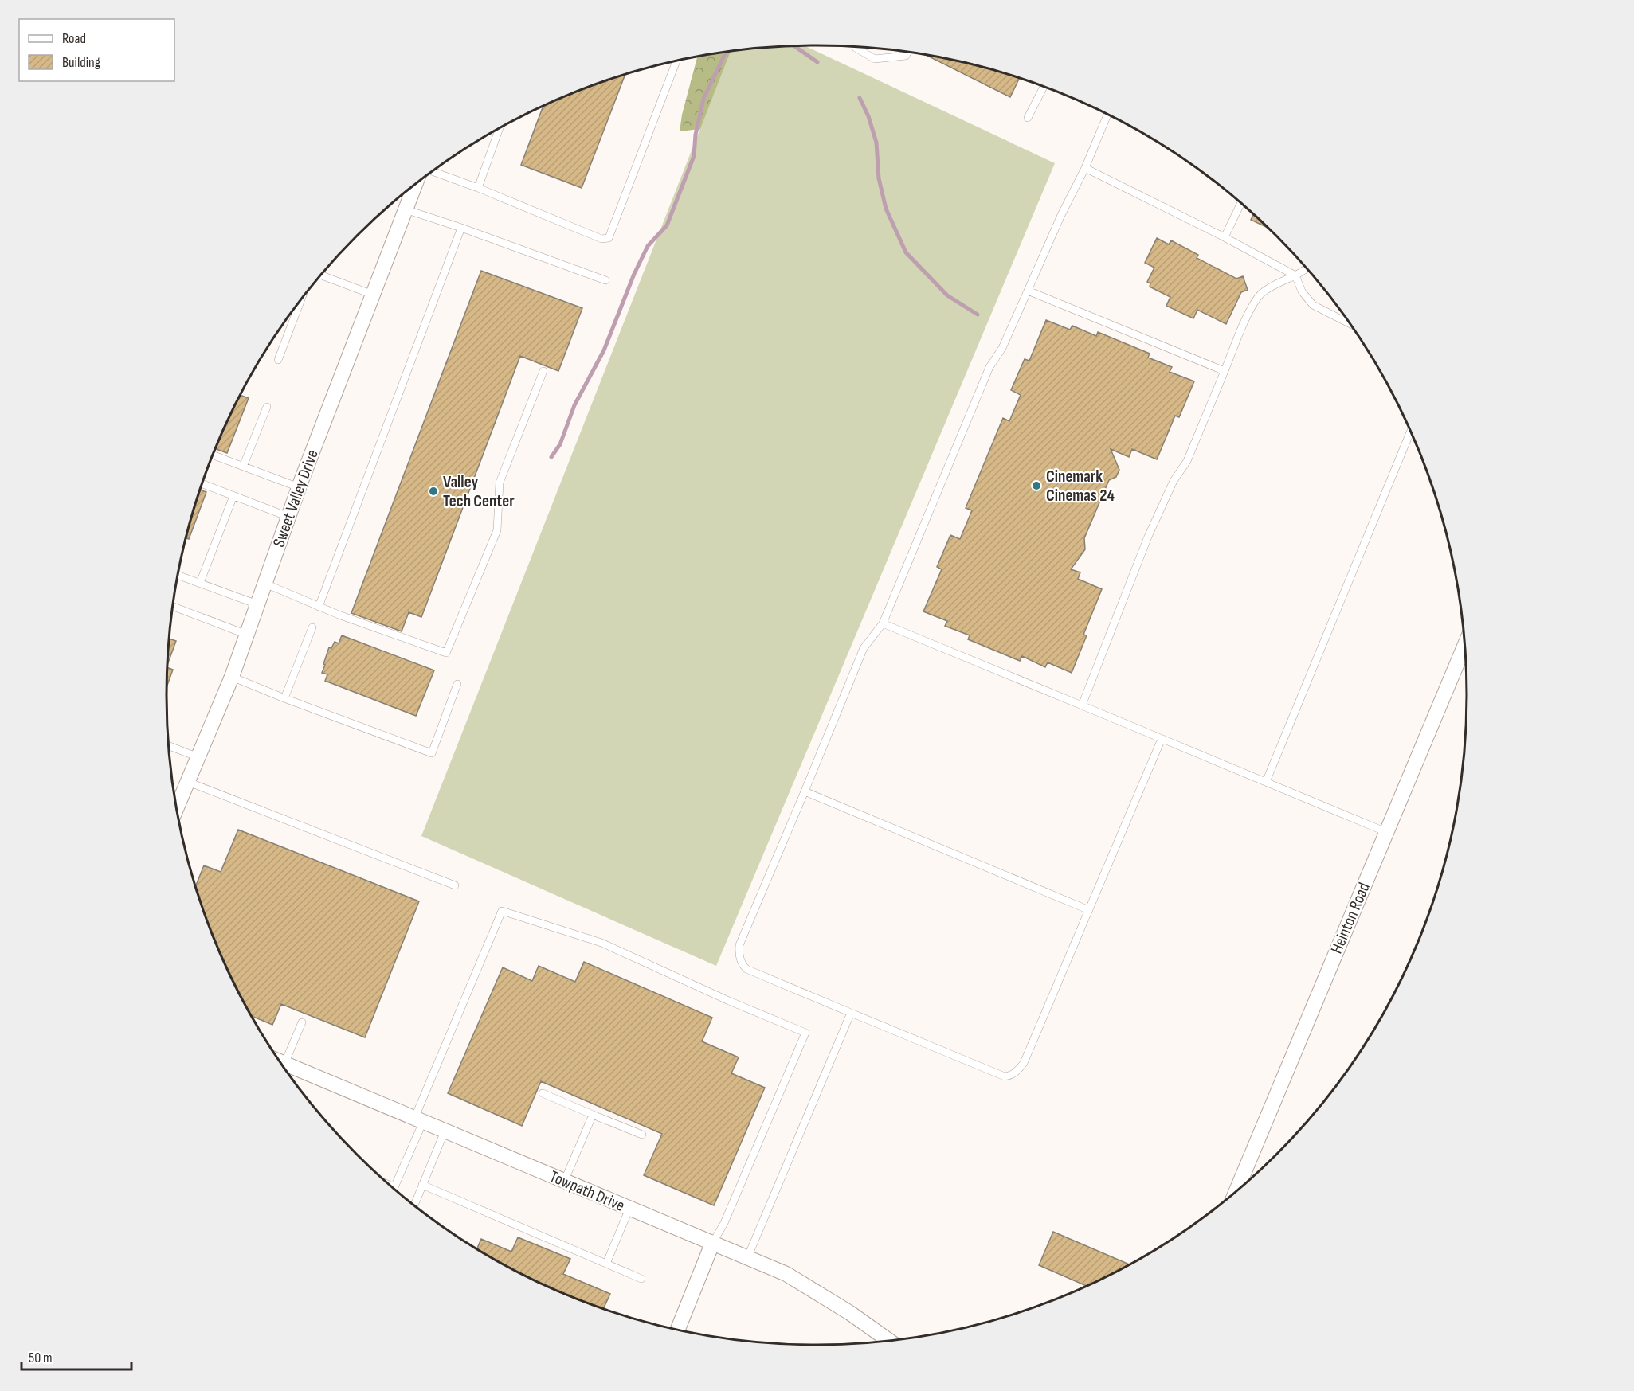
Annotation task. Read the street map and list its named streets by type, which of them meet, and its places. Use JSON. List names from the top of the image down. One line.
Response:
{"streets":{"street":["Sweet Valley Drive","Heinton Road","Towpath Drive"]},"places":["Cinemark Cinemas 24","Valley Tech Center"],"legend":["Road","Building"],"scale_bar":"50 m"}
